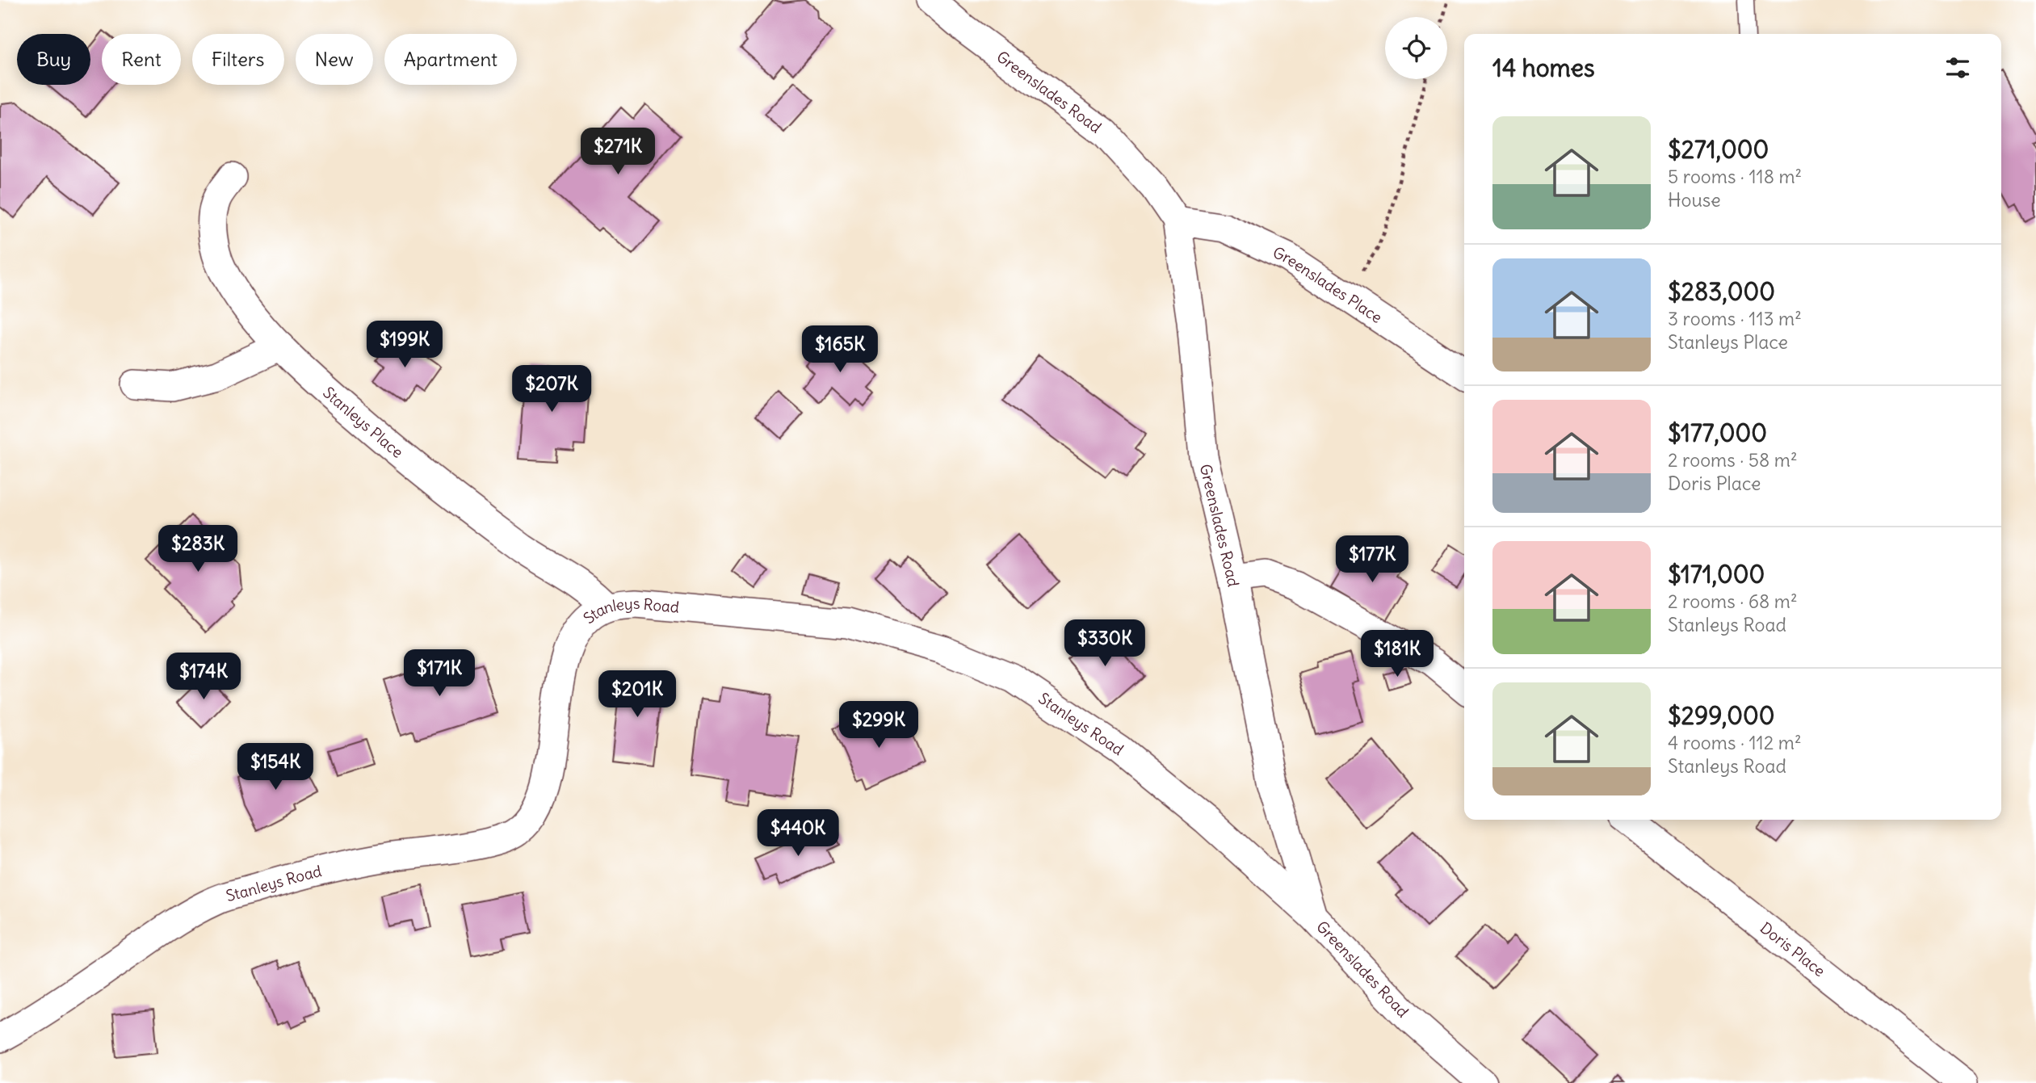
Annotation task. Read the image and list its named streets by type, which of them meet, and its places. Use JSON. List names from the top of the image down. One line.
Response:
{"streets":{"street":["Greenslades Road","Greenslades Place","Stanleys Place","Stanleys Road","Doris Place"]},"crossings":[["Greenslades Road","Greenslades Place"],["Greenslades Road","Stanleys Road"],["Stanleys Place","Stanleys Road"]],"page":{"chip":["Buy","Rent","Filters","New","Apartment"],"heading":"14 homes","list":[{"name":"$271,000","note":"5 rooms · 118 m² · House"},{"name":"$283,000","note":"3 rooms · 113 m² · Stanleys Place"},{"name":"$177,000","note":"2 rooms · 58 m² · Doris Place"},{"name":"$171,000","note":"2 rooms · 68 m² · Stanleys Road"},{"name":"$299,000","note":"4 rooms · 112 m² · Stanleys Road"}],"price":["$271K","$199K","$165K","$207K","$283K","$177K","$330K","$181K","$171K","$174K","$201K","$299K","$154K","$440K"]}}
